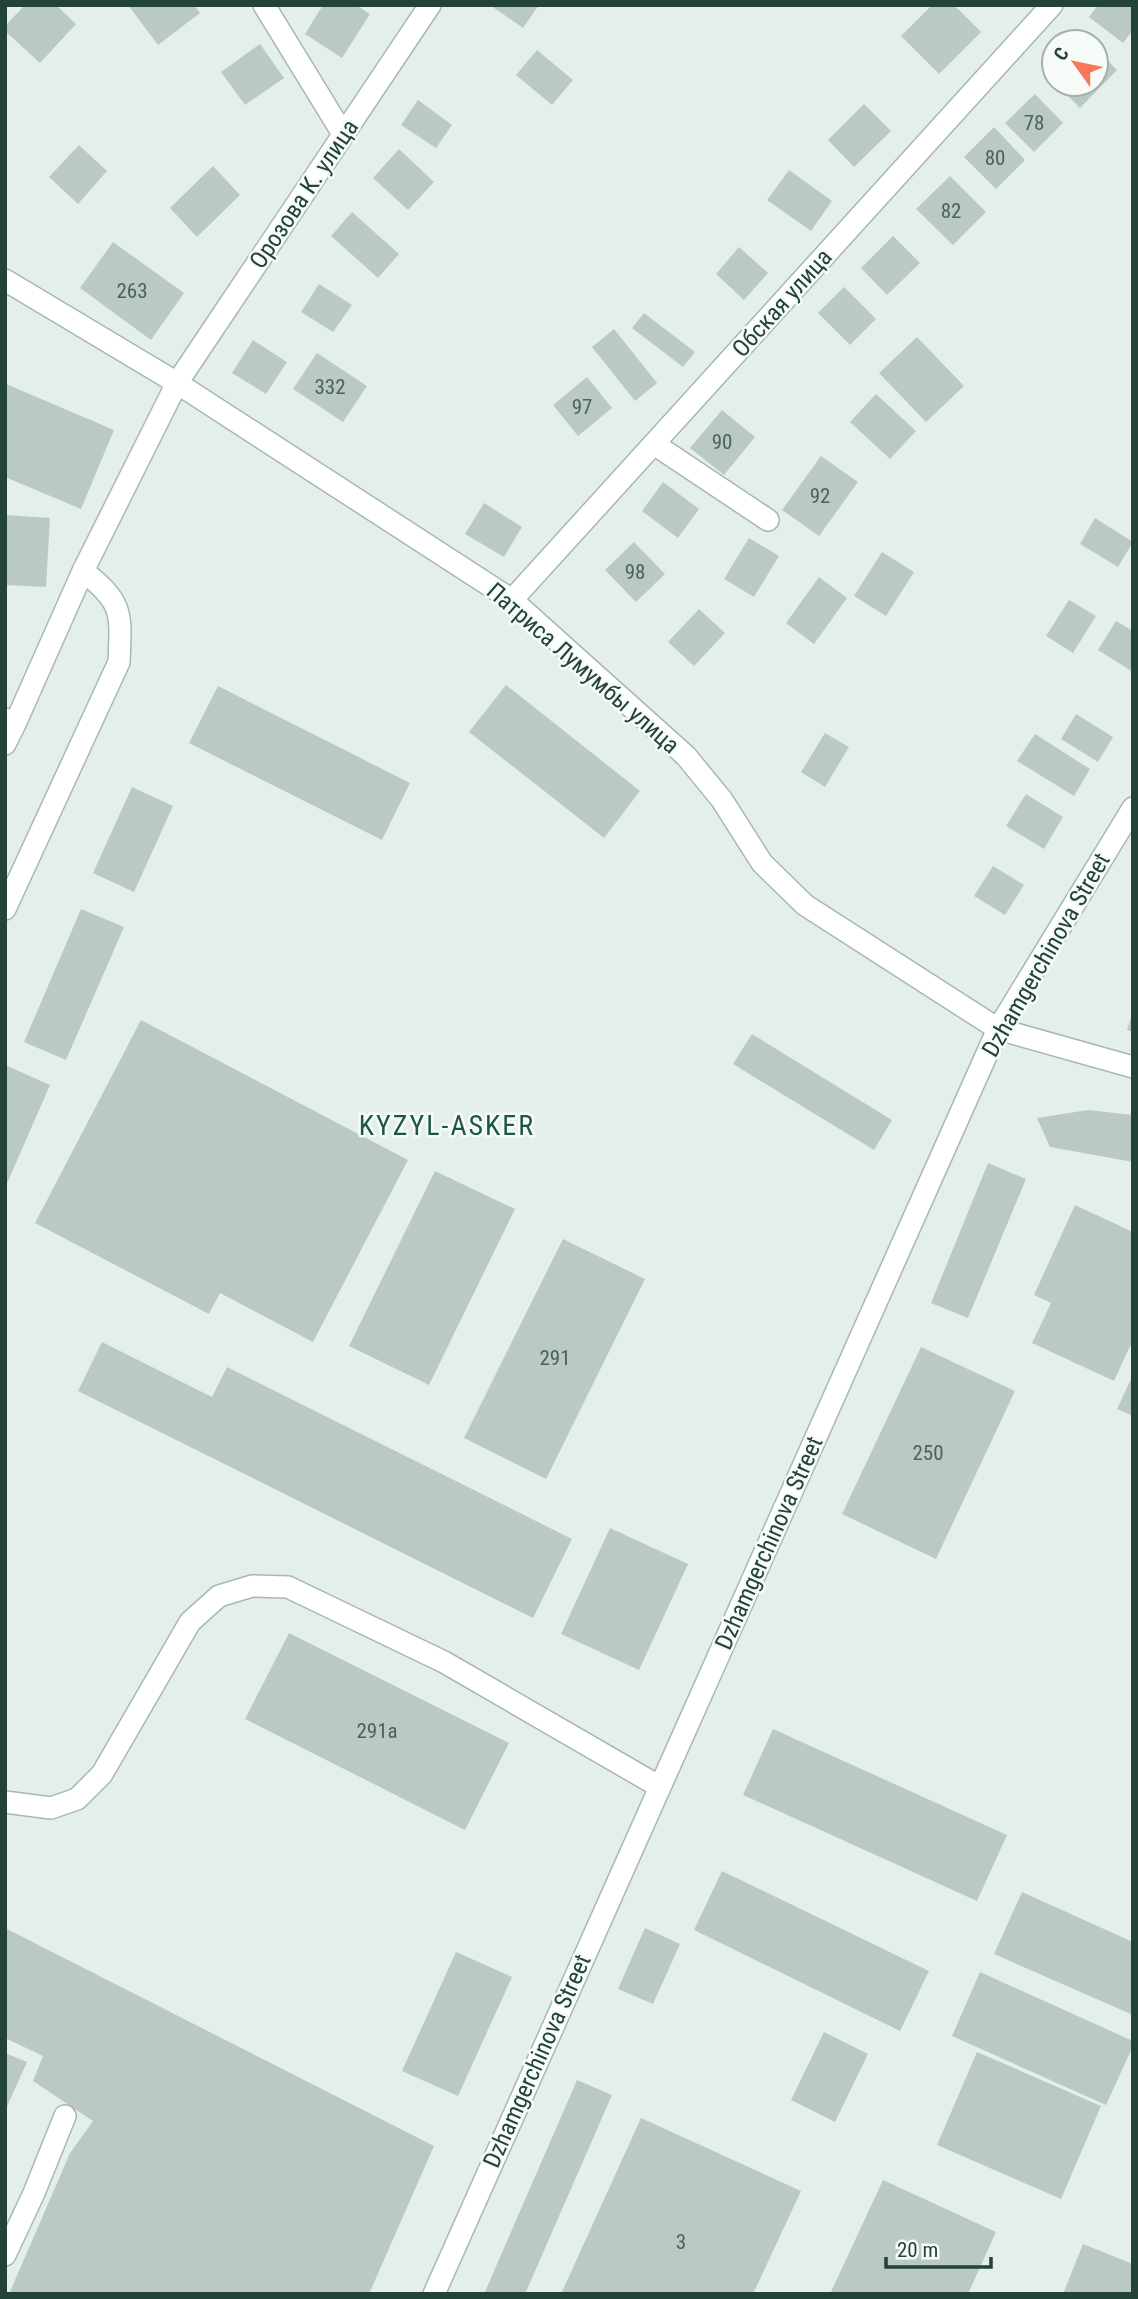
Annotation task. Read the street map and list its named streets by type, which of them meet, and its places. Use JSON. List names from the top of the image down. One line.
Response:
{"streets":{"street":["Орозова К. улица","Обская улица","Патриса Лумумбы улица","Dzhamgerchinova Street"]},"crossings":[["Орозова К. улица","Патриса Лумумбы улица"],["Обская улица","Патриса Лумумбы улица"],["Патриса Лумумбы улица","Dzhamgerchinova Street"]],"districts":["KYZYL-ASKER"],"house_numbers":["78","80","82","263","332","97","90","92","98","291","250","291a","3"],"scale_bar":"20 m","north":"top left"}
